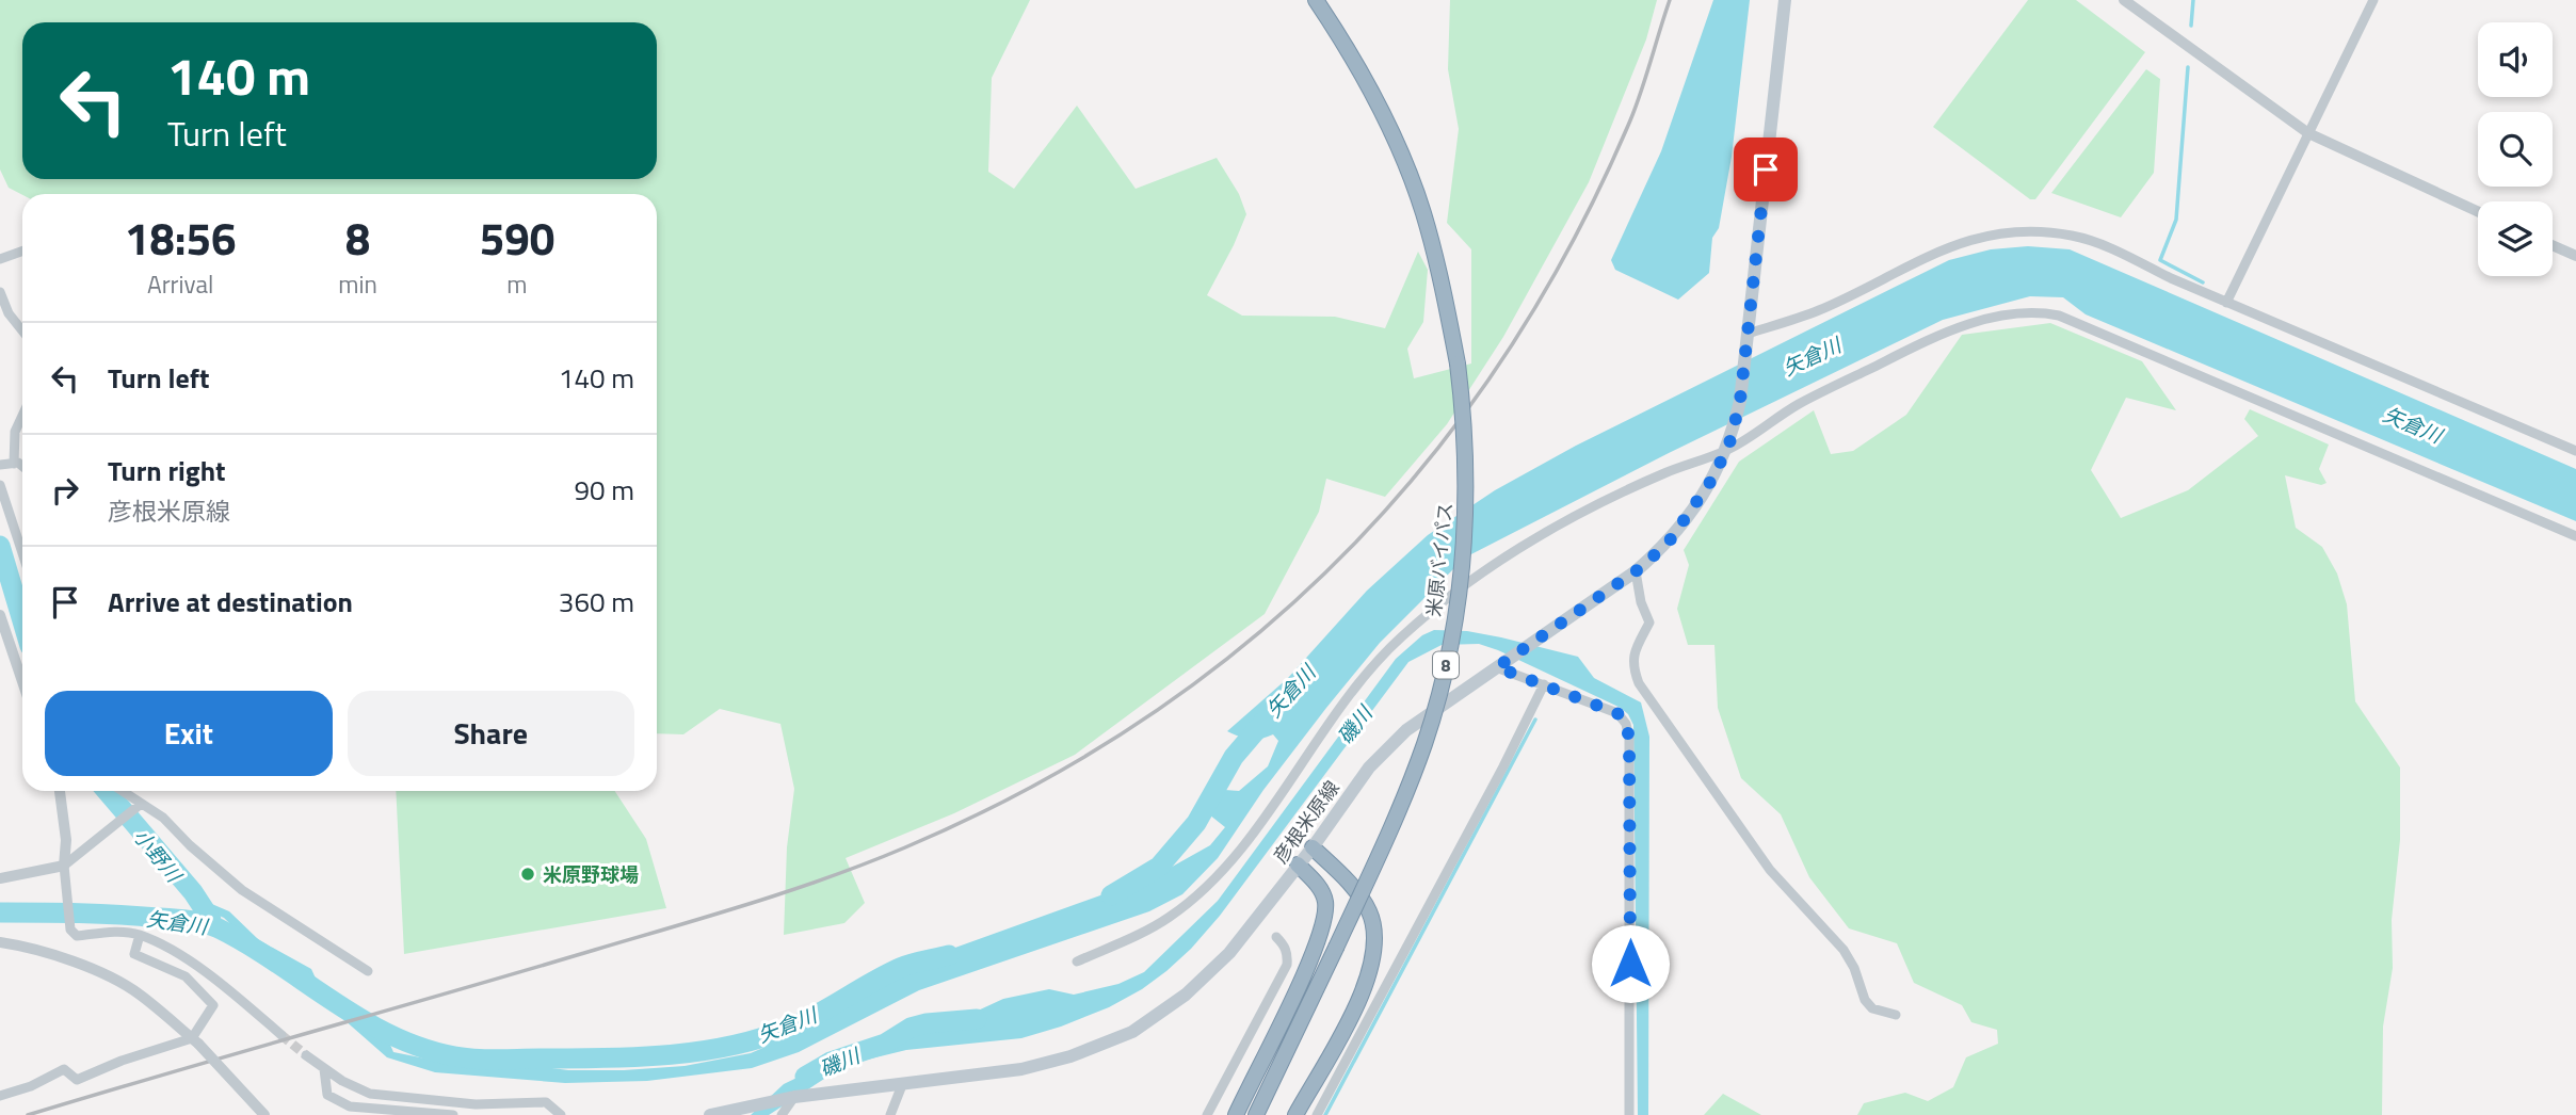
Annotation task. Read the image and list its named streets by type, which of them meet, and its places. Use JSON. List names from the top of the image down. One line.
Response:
{"streets":{"highway":["米原バイパス","8"],"main road":["彦根米原線"]},"water":["矢倉川","磯川","小野川"],"places":["米原野球場"],"page":{"turn":["140 m","Turn left"],"eta":["18:56","Arrival","8","min","590","m"],"list":[{"name":"Turn left","value":"140 m"},{"name":"Turn right","note":"彦根米原線","value":"90 m"},{"name":"Arrive at destination","value":"360 m"}],"buttons":["Exit","Share"]}}
